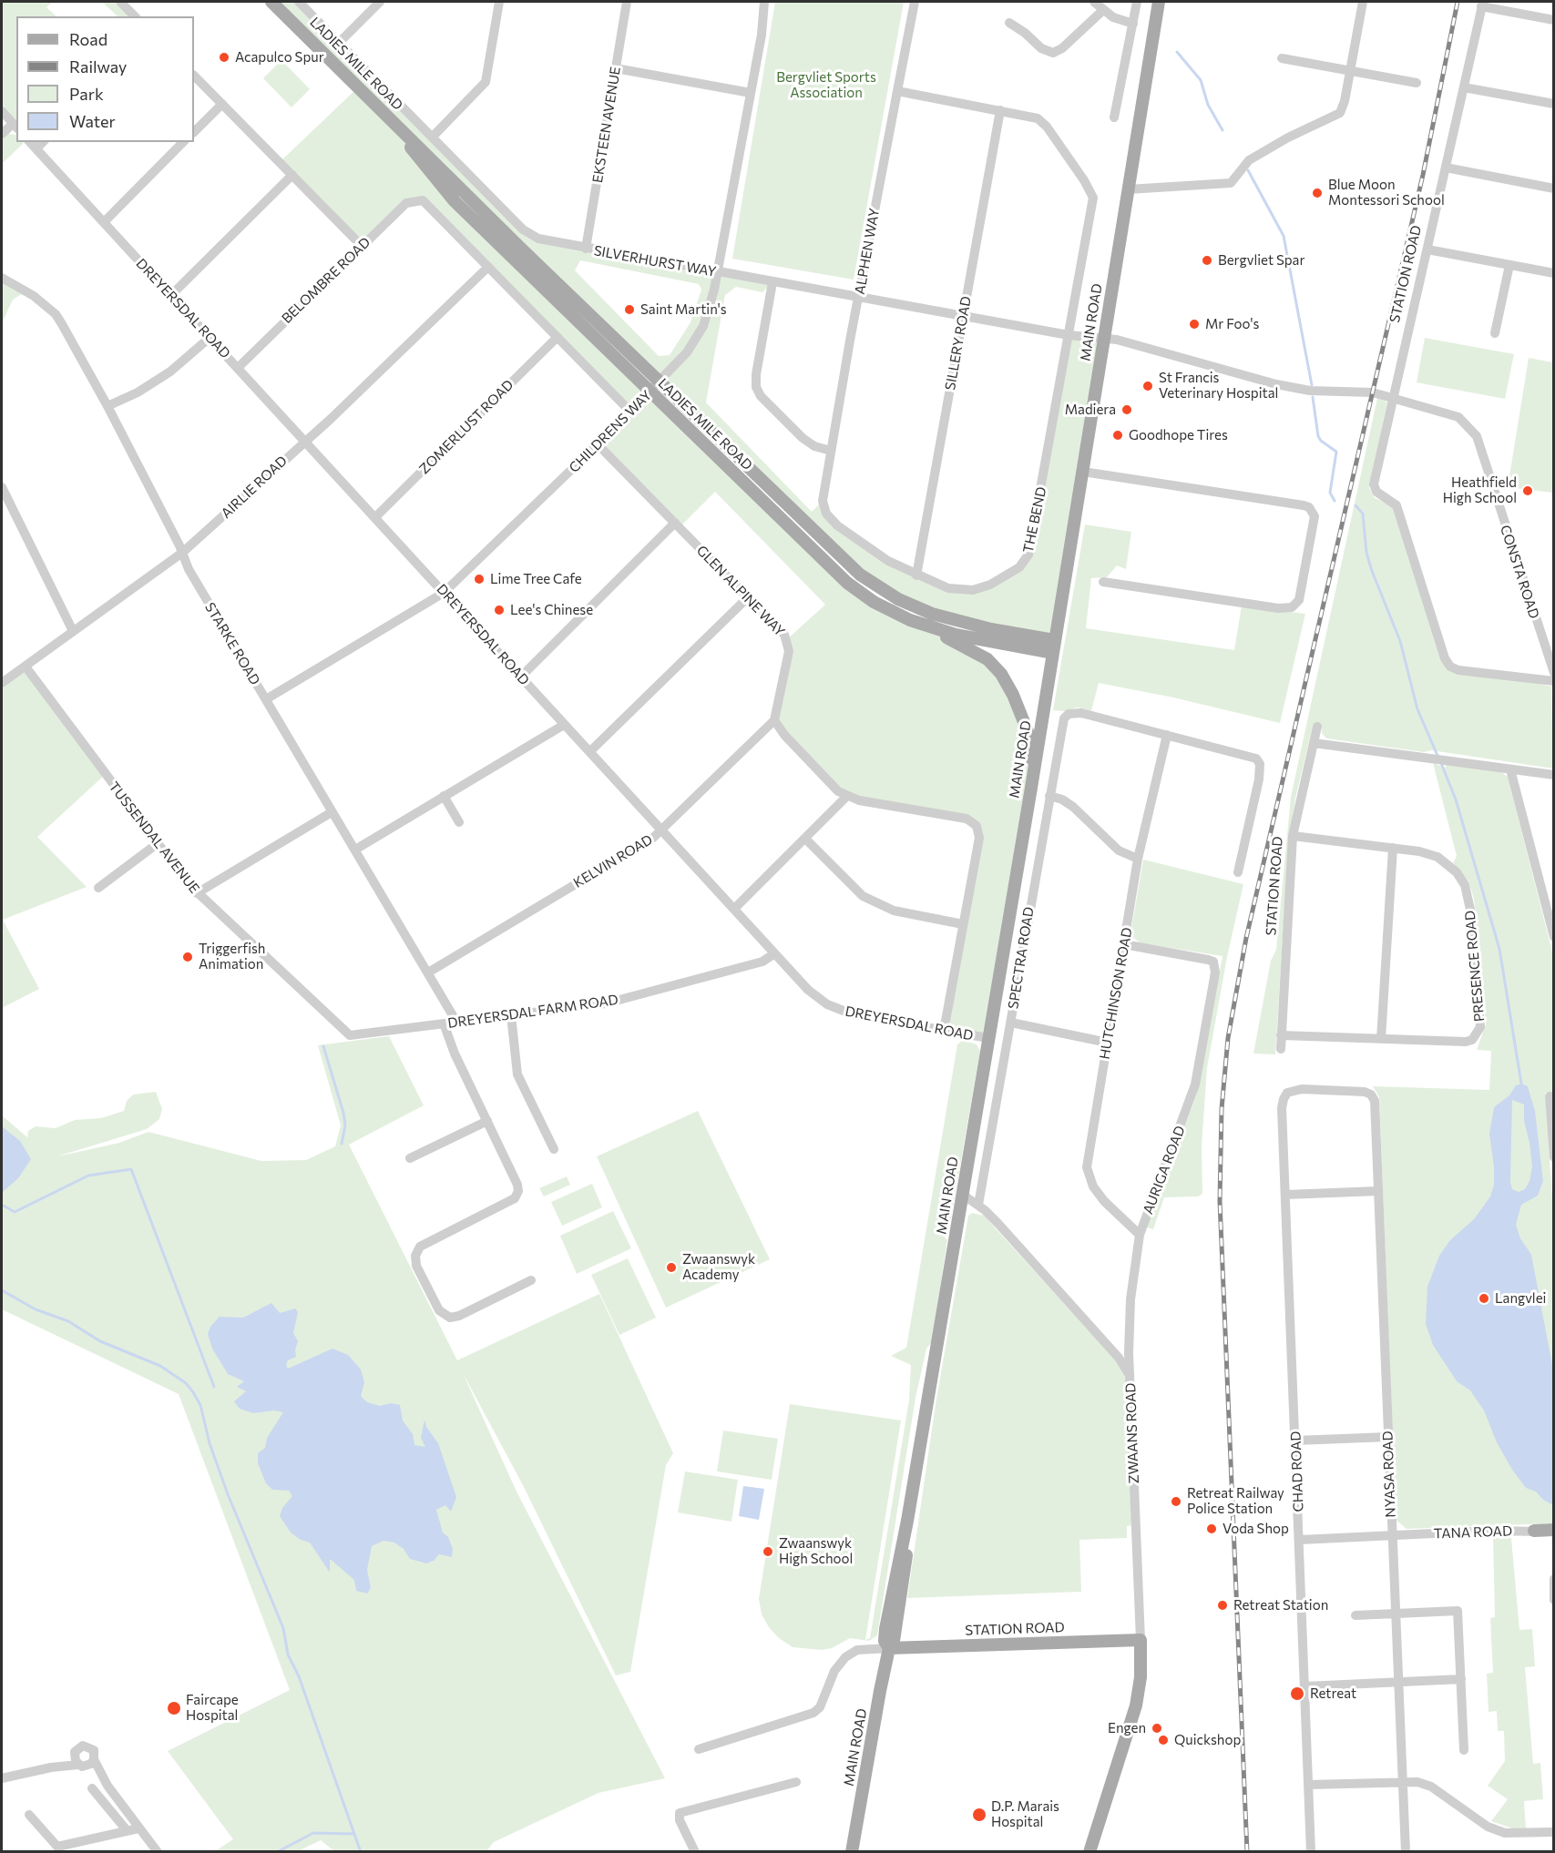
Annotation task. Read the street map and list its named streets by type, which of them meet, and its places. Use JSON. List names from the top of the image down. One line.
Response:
{"streets":{"main road":["LADIES MILE ROAD","STATION ROAD","MAIN ROAD"],"street":["EKSTEEN AVENUE","ALPHEN WAY","SILVERHURST WAY","BELOMBRE ROAD","DREYERSDAL ROAD","SILLERY ROAD","ZOMERLUST ROAD","CHILDRENS WAY","AIRLIE ROAD","THE BEND","CONSTA ROAD","GLEN ALPINE WAY","STARKE ROAD","TUSSENDAL AVENUE","KELVIN ROAD","SPECTRA ROAD","PRESENCE ROAD","HUTCHINSON ROAD","DREYERSDAL FARM ROAD","AURIGA ROAD","ZWAANS ROAD","CHAD ROAD","NYASA ROAD","TANA ROAD"]},"crossings":[["LADIES MILE ROAD","MAIN ROAD"],["LADIES MILE ROAD","CHILDRENS WAY"],["EKSTEEN AVENUE","SILVERHURST WAY"],["ALPHEN WAY","SILVERHURST WAY"],["ALPHEN WAY","THE BEND"],["SILVERHURST WAY","MAIN ROAD"],["SILVERHURST WAY","SILLERY ROAD"],["SILVERHURST WAY","CHILDRENS WAY"],["SILVERHURST WAY","THE BEND"],["SILVERHURST WAY","CONSTA ROAD"],["STATION ROAD","MAIN ROAD"],["STATION ROAD","CONSTA ROAD"],["STATION ROAD","PRESENCE ROAD"],["STATION ROAD","ZWAANS ROAD"],["BELOMBRE ROAD","DREYERSDAL ROAD"],["BELOMBRE ROAD","AIRLIE ROAD"],["DREYERSDAL ROAD","MAIN ROAD"],["DREYERSDAL ROAD","ZOMERLUST ROAD"],["DREYERSDAL ROAD","CHILDRENS WAY"],["DREYERSDAL ROAD","AIRLIE ROAD"],["DREYERSDAL ROAD","KELVIN ROAD"],["DREYERSDAL ROAD","DREYERSDAL FARM ROAD"],["MAIN ROAD","ZWAANS ROAD"],["SILLERY ROAD","THE BEND"],["CHILDRENS WAY","GLEN ALPINE WAY"],["CHILDRENS WAY","STARKE ROAD"],["AIRLIE ROAD","STARKE ROAD"],["AIRLIE ROAD","TUSSENDAL AVENUE"],["GLEN ALPINE WAY","KELVIN ROAD"],["STARKE ROAD","KELVIN ROAD"],["STARKE ROAD","DREYERSDAL FARM ROAD"],["TUSSENDAL AVENUE","DREYERSDAL FARM ROAD"],["SPECTRA ROAD","HUTCHINSON ROAD"],["SPECTRA ROAD","ZWAANS ROAD"],["HUTCHINSON ROAD","AURIGA ROAD"],["AURIGA ROAD","ZWAANS ROAD"],["CHAD ROAD","NYASA ROAD"],["CHAD ROAD","TANA ROAD"],["NYASA ROAD","TANA ROAD"]],"parks":["Bergvliet Sports Association"],"places":["Acapulco Spur","Blue Moon Montessori School","Bergvliet Spar","Saint Martin's","Mr Foo's","St Francis Veterinary Hospital","Madiera","Goodhope Tires","Heathfield High School","Lime Tree Cafe","Lee's Chinese","Triggerfish Animation","Zwaanswyk Academy","Langvlei","Retreat Railway Police Station","Voda Shop","Zwaanswyk High School","Retreat Station","Retreat","Faircape Hospital","Engen","Quickshop","D.P. Marais Hospital"],"legend":["Road","Railway","Park","Water"]}
